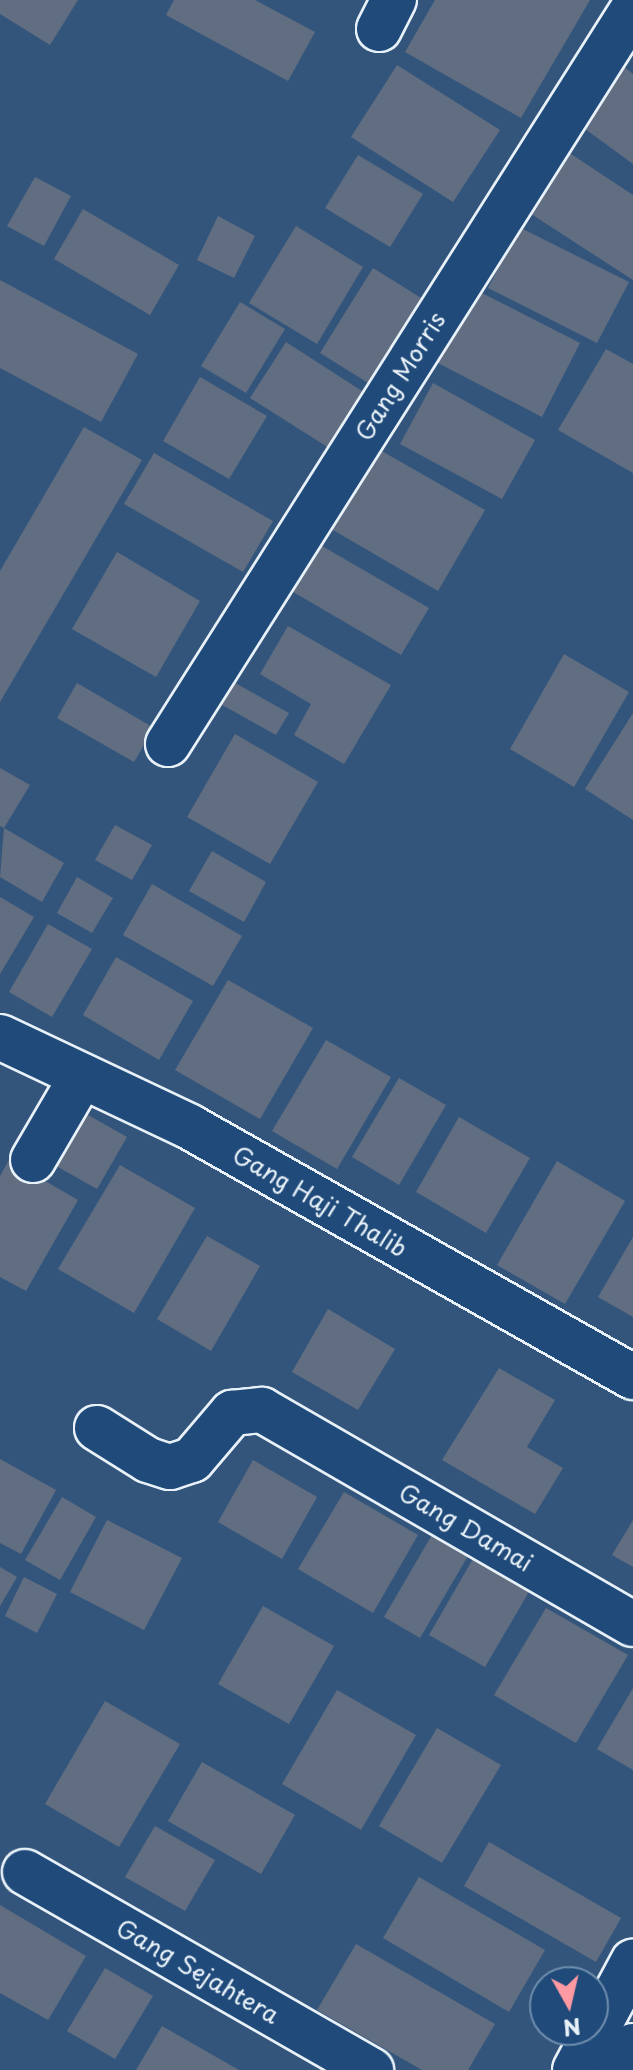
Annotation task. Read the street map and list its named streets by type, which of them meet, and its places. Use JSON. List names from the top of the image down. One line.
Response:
{"streets":{"street":["Gang Morris","Gang Haji Thalib","Gang Damai","Gang Sejahtera"]},"north":"bottom"}
